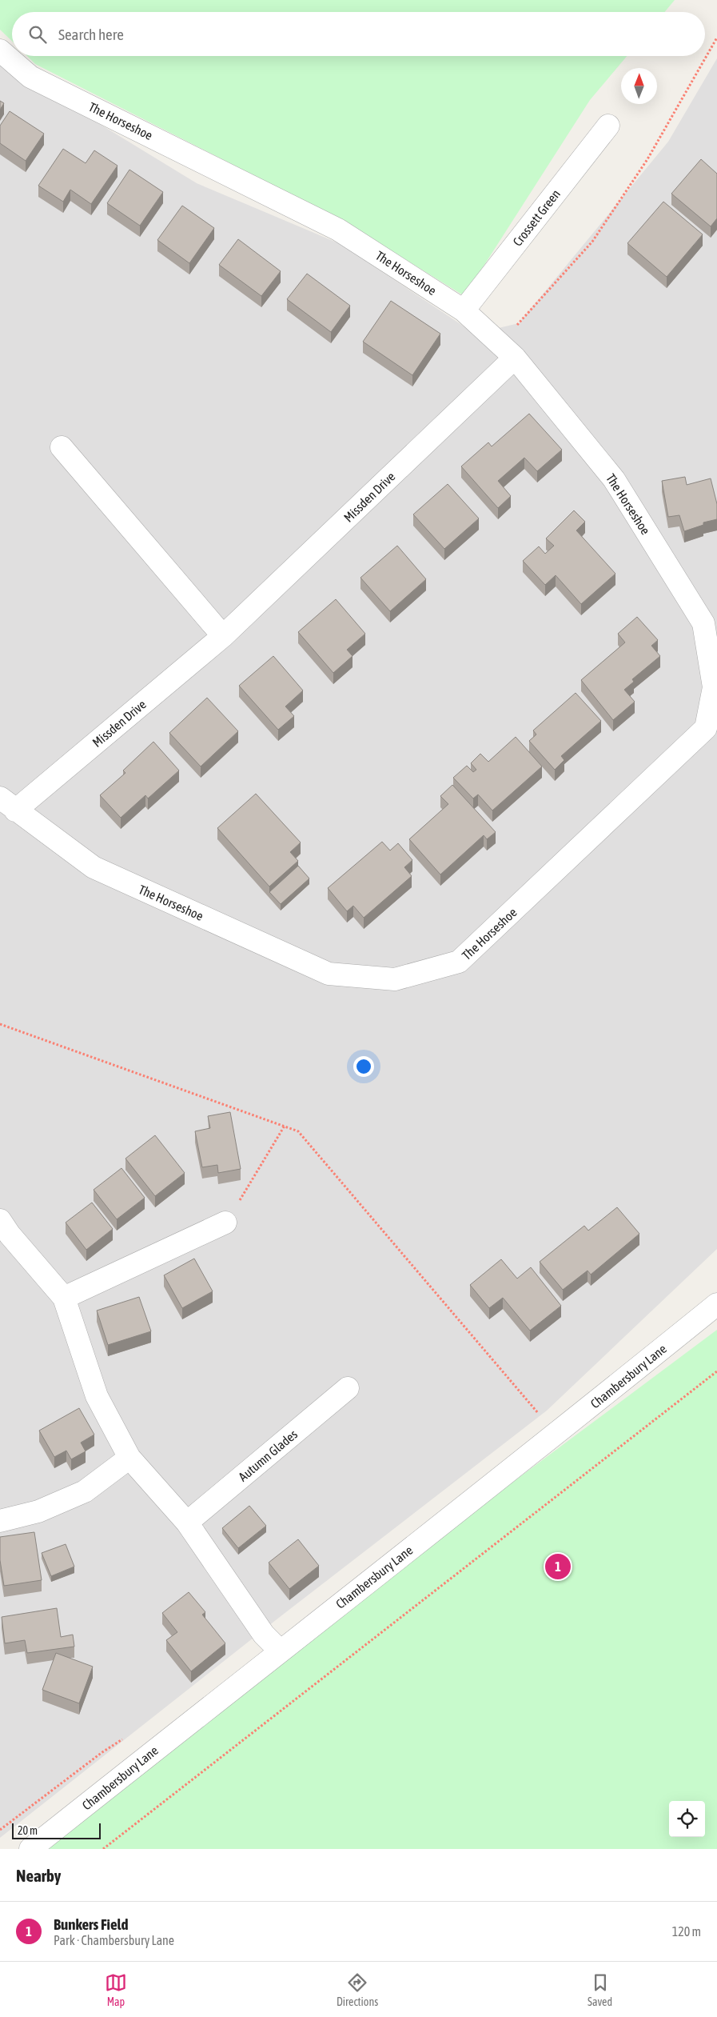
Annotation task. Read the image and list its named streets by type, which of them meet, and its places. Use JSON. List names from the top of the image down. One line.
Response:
{"streets":{"street":["The Horseshoe","Crossett Green","Missden Drive","Chambersbury Lane","Autumn Glades"]},"crossings":[["The Horseshoe","Crossett Green"],["The Horseshoe","Missden Drive"]],"scale_bar":"20 m","north":"top","page":{"search":"Search here","pins":"1","scale":"20 m","heading":"Nearby","list":[{"mark":"1","name":"Bunkers Field","note":"Park · Chambersbury Lane","value":"120 m"}],"nav":["Map","Directions","Saved"]}}
